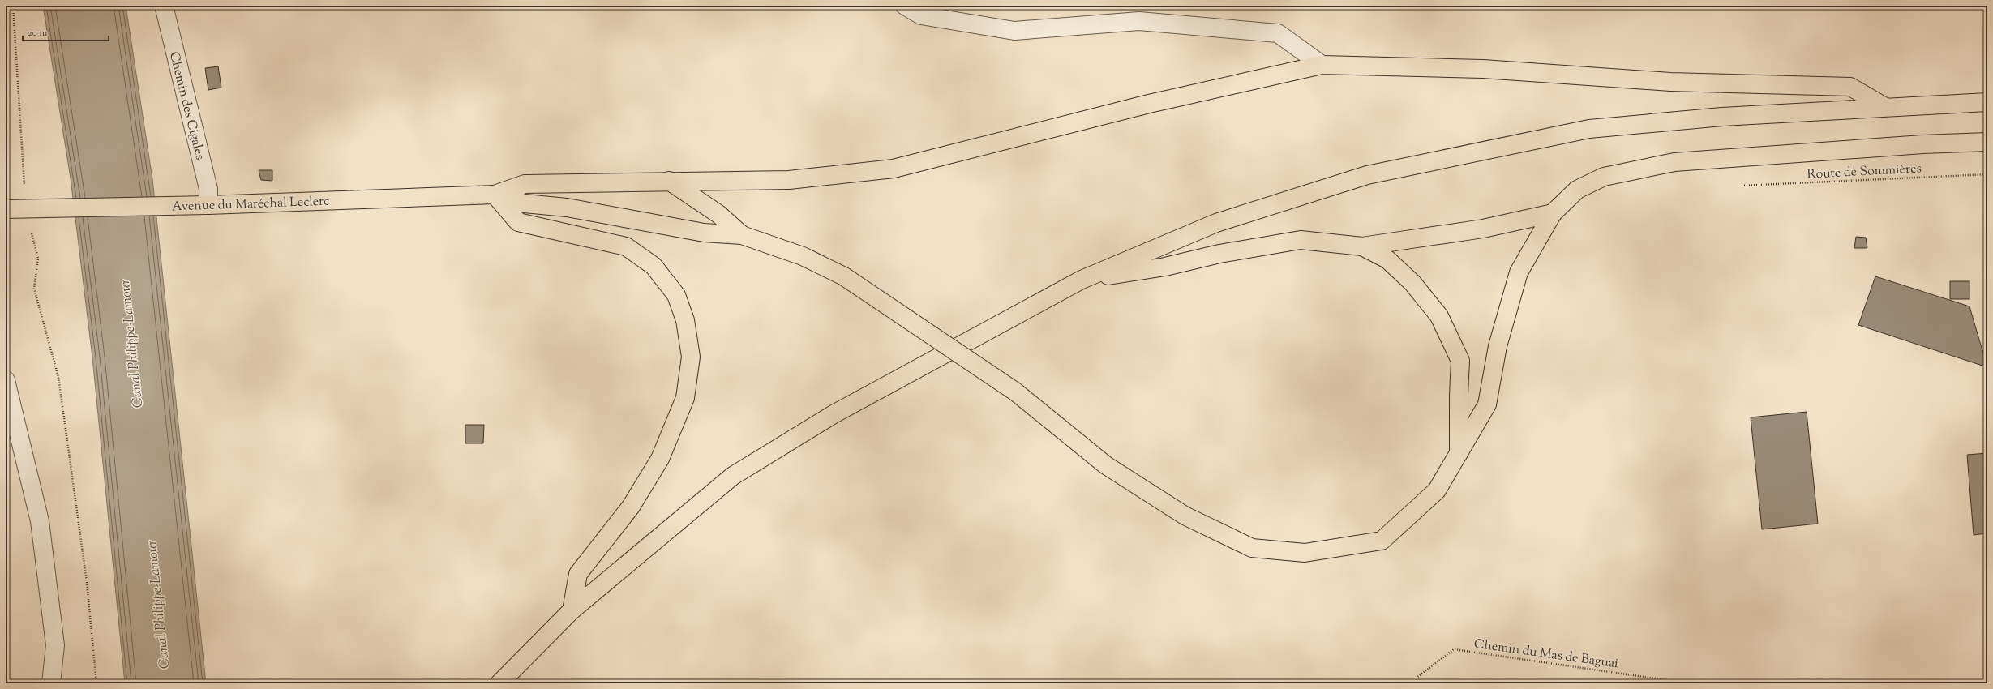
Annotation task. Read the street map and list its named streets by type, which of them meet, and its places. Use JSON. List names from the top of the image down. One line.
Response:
{"streets":{"main road":["Avenue du Maréchal Leclerc"],"street":["Chemin des Cigales"],"path":["Route de Sommières","Chemin du Mas de Baguai"]},"crossings":[["Chemin des Cigales","Avenue du Maréchal Leclerc"]],"water":["Canal Philippe-Lamour"],"scale_bar":"20 m"}
